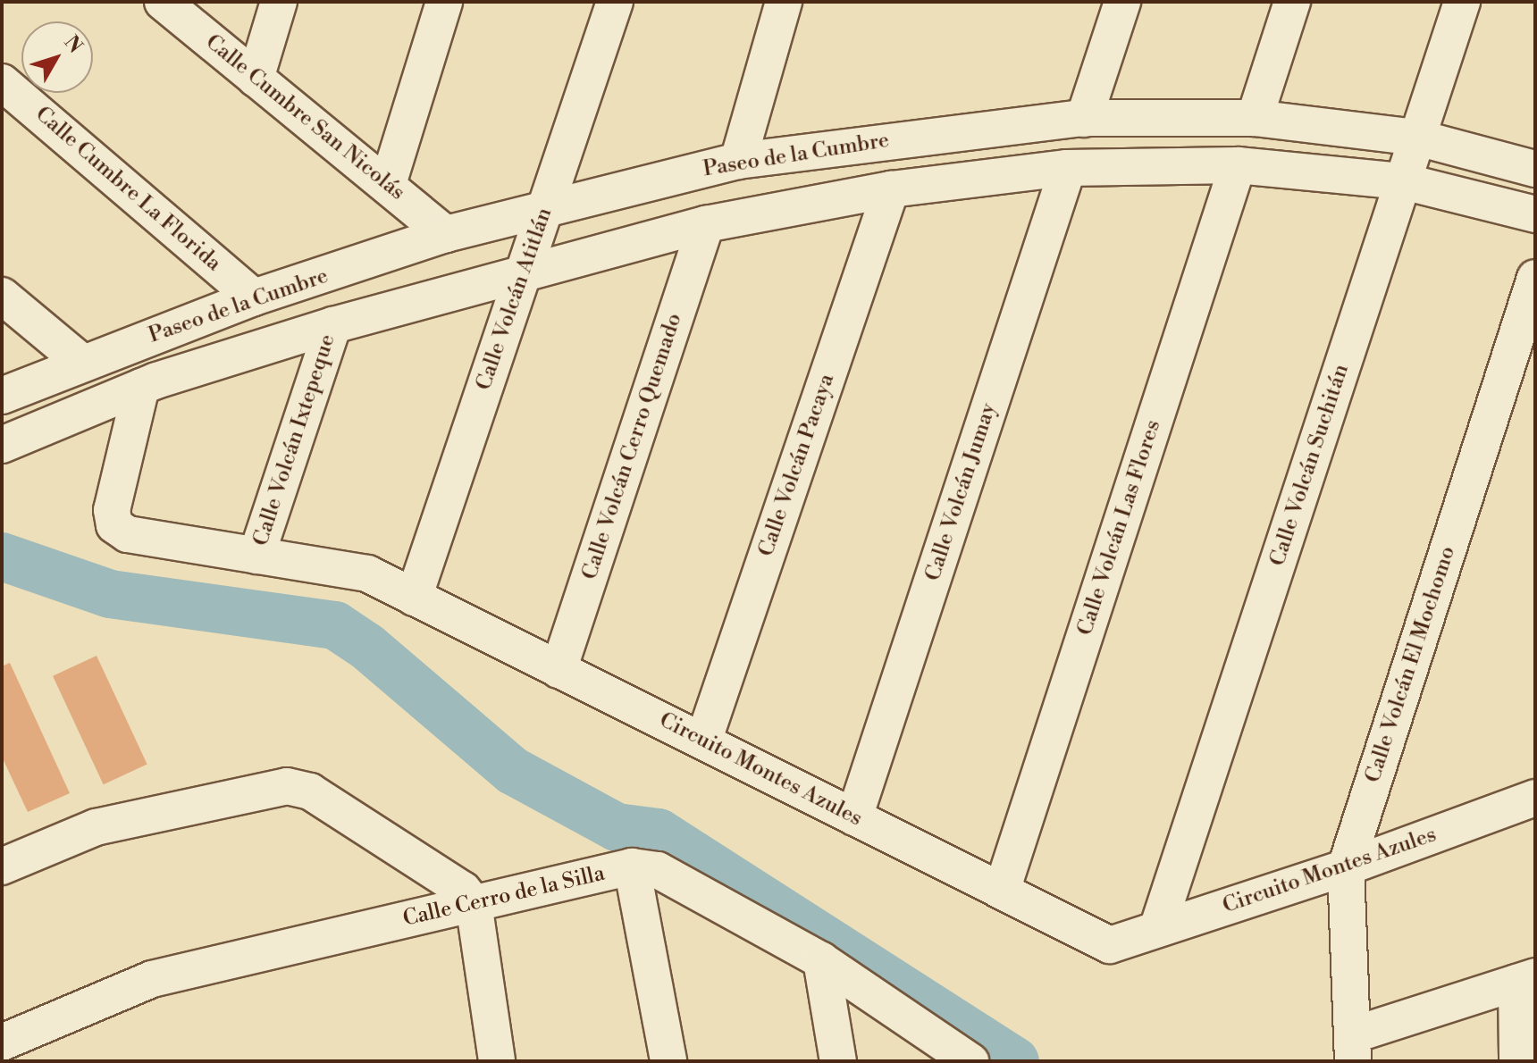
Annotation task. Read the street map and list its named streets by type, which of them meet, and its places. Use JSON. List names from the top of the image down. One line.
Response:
{"streets":{"street":["Calle Cumbre San Nicolás","Paseo de la Cumbre","Calle Cumbre La Florida","Calle Volcán Atitlán","Calle Volcán Ixtepeque","Calle Volcán Cerro Quemado","Calle Volcán Pacaya","Calle Volcán Suchitán","Calle Volcán Jumay","Calle Volcán Las Flores","Calle Volcán El Mochomo","Circuito Montes Azules","Calle Cerro de la Silla"]},"crossings":[["Calle Cumbre San Nicolás","Paseo de la Cumbre"],["Paseo de la Cumbre","Calle Cumbre La Florida"],["Paseo de la Cumbre","Calle Volcán Atitlán"],["Paseo de la Cumbre","Calle Volcán Ixtepeque"],["Paseo de la Cumbre","Calle Volcán Cerro Quemado"],["Paseo de la Cumbre","Calle Volcán Pacaya"],["Paseo de la Cumbre","Calle Volcán Suchitán"],["Paseo de la Cumbre","Calle Volcán Jumay"],["Paseo de la Cumbre","Calle Volcán Las Flores"],["Paseo de la Cumbre","Circuito Montes Azules"],["Calle Volcán Atitlán","Circuito Montes Azules"],["Calle Volcán Ixtepeque","Circuito Montes Azules"],["Calle Volcán Cerro Quemado","Circuito Montes Azules"],["Calle Volcán Pacaya","Circuito Montes Azules"],["Calle Volcán Suchitán","Circuito Montes Azules"],["Calle Volcán Jumay","Circuito Montes Azules"],["Calle Volcán Las Flores","Circuito Montes Azules"],["Calle Volcán El Mochomo","Circuito Montes Azules"]],"north":"top right"}
